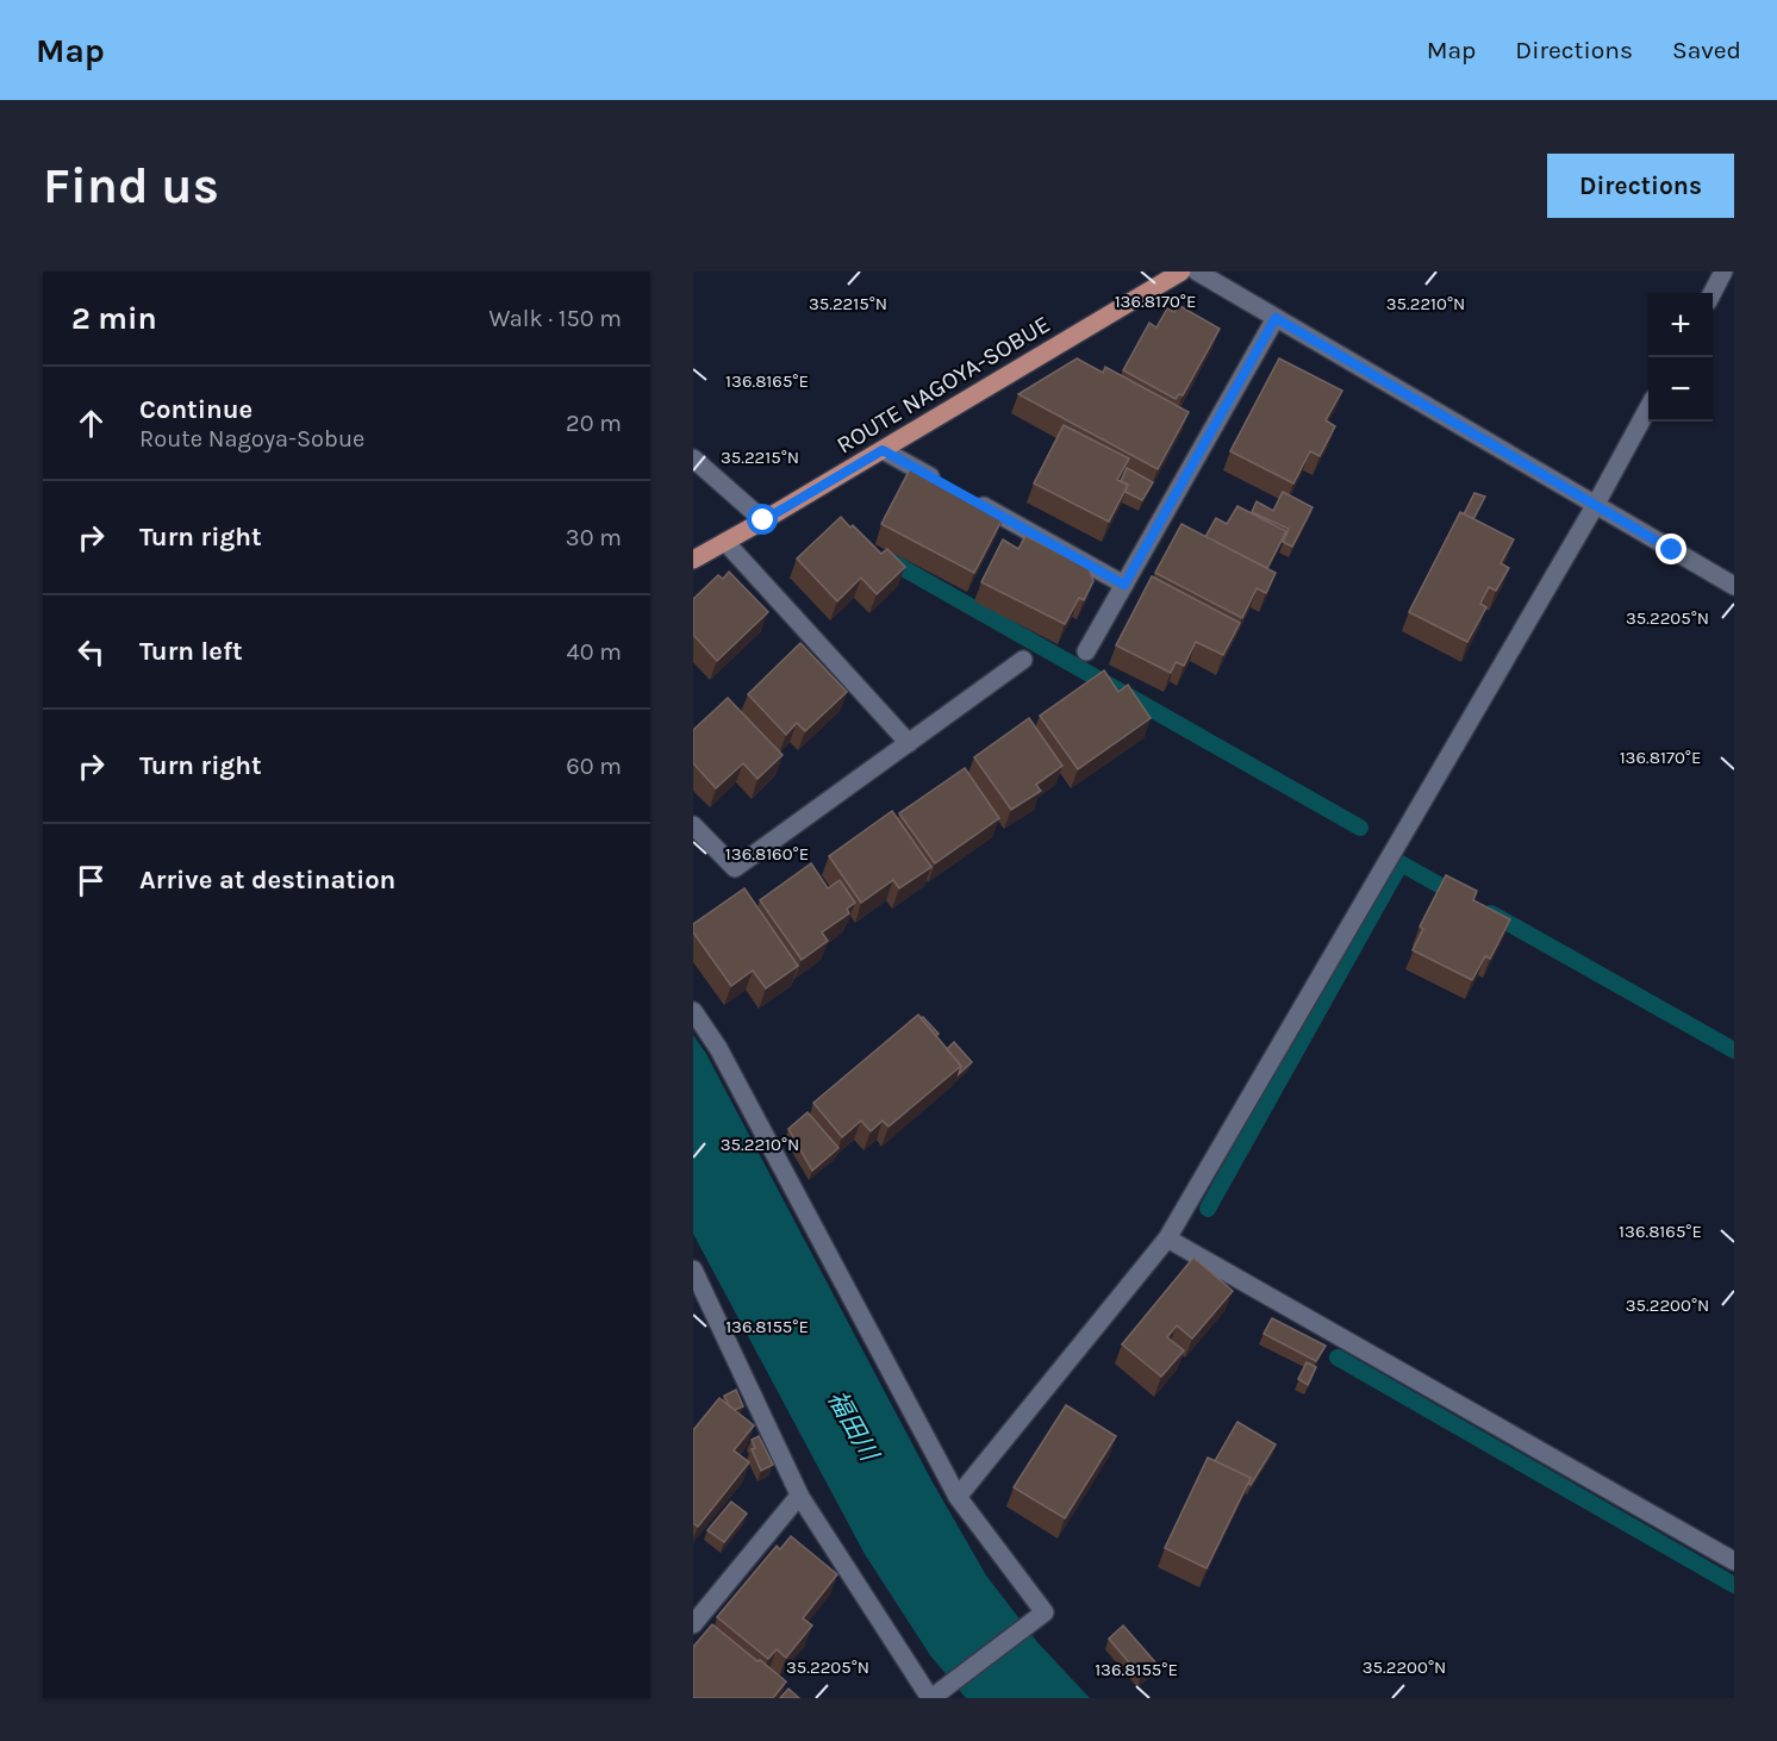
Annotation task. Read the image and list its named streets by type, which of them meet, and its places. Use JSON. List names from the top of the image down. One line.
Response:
{"streets":{"main road":["ROUTE NAGOYA-SOBUE"]},"water":["福田川"],"page":{"header":"Map","nav":["Map","Directions","Saved"],"buttons":"Directions","title":"Find us","heading":["2 min","Walk · 150 m"],"map_buttons":["+","−"],"list":[["Continue","Route Nagoya-Sobue","20 m"],["Turn right","30 m"],["Turn left","40 m"],["Turn right","60 m"],"Arrive at destination"]},"coordinates":["136.8170°E","35.2215°N","35.2210°N","136.8165°E","35.2205°N","136.8160°E","35.2200°N","136.8155°E"]}
